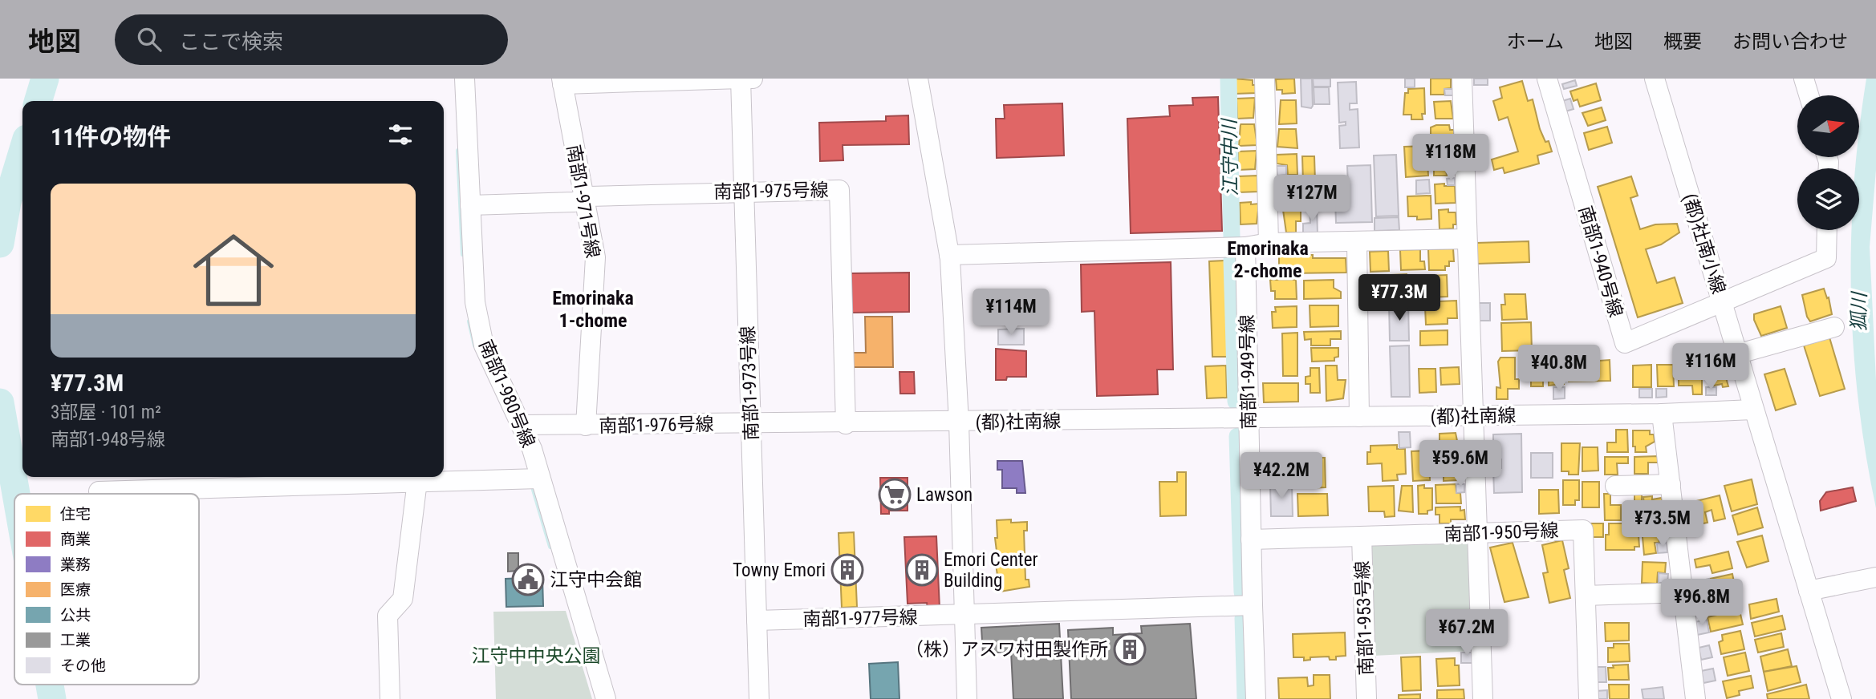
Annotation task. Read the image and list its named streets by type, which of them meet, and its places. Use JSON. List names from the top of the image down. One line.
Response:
{"streets":{"street":["南部1-975号線","南部1-971号線","(都)社南小線","南部1-940号線","南部1-949号線","南部1-973号線","南部1-980号線","(都)社南線","南部1-976号線","南部1-950号線","南部1-977号線","南部1-953号線"]},"crossings":[["南部1-975号線","南部1-971号線"],["南部1-975号線","南部1-973号線"],["南部1-975号線","南部1-980号線"],["南部1-975号線","南部1-976号線"],["南部1-971号線","南部1-976号線"],["(都)社南小線","南部1-940号線"],["(都)社南小線","(都)社南線"],["南部1-949号線","(都)社南線"],["南部1-949号線","南部1-950号線"],["南部1-973号線","南部1-976号線"],["南部1-973号線","南部1-977号線"],["南部1-980号線","南部1-976号線"],["(都)社南線","南部1-976号線"],["南部1-950号線","南部1-953号線"]],"districts":["Emorinaka 2-chome","Emorinaka 1-chome"],"water":["江守中川","狐川"],"parks":["江守中中央公園"],"places":{"supermarket":["Lawson"],"building":["Towny Emori","Emori Center Building","（株）アスワ村田製作所"],"public building":["江守中会館"]},"legend":["住宅","商業","業務","医療","公共","工業","その他"],"north":"right","page":{"header":"地図","search":"ここで検索","nav":["ホーム","地図","概要","お問い合わせ"],"heading":"11件の物件","price":["¥118M","¥127M","¥77.3M","¥114M","¥116M","¥40.8M","¥59.6M","¥42.2M","¥73.5M","¥96.8M","¥67.2M"],"list":[{"name":"¥77.3M","note":"3部屋 · 101 m² · 南部1-948号線"}]}}
